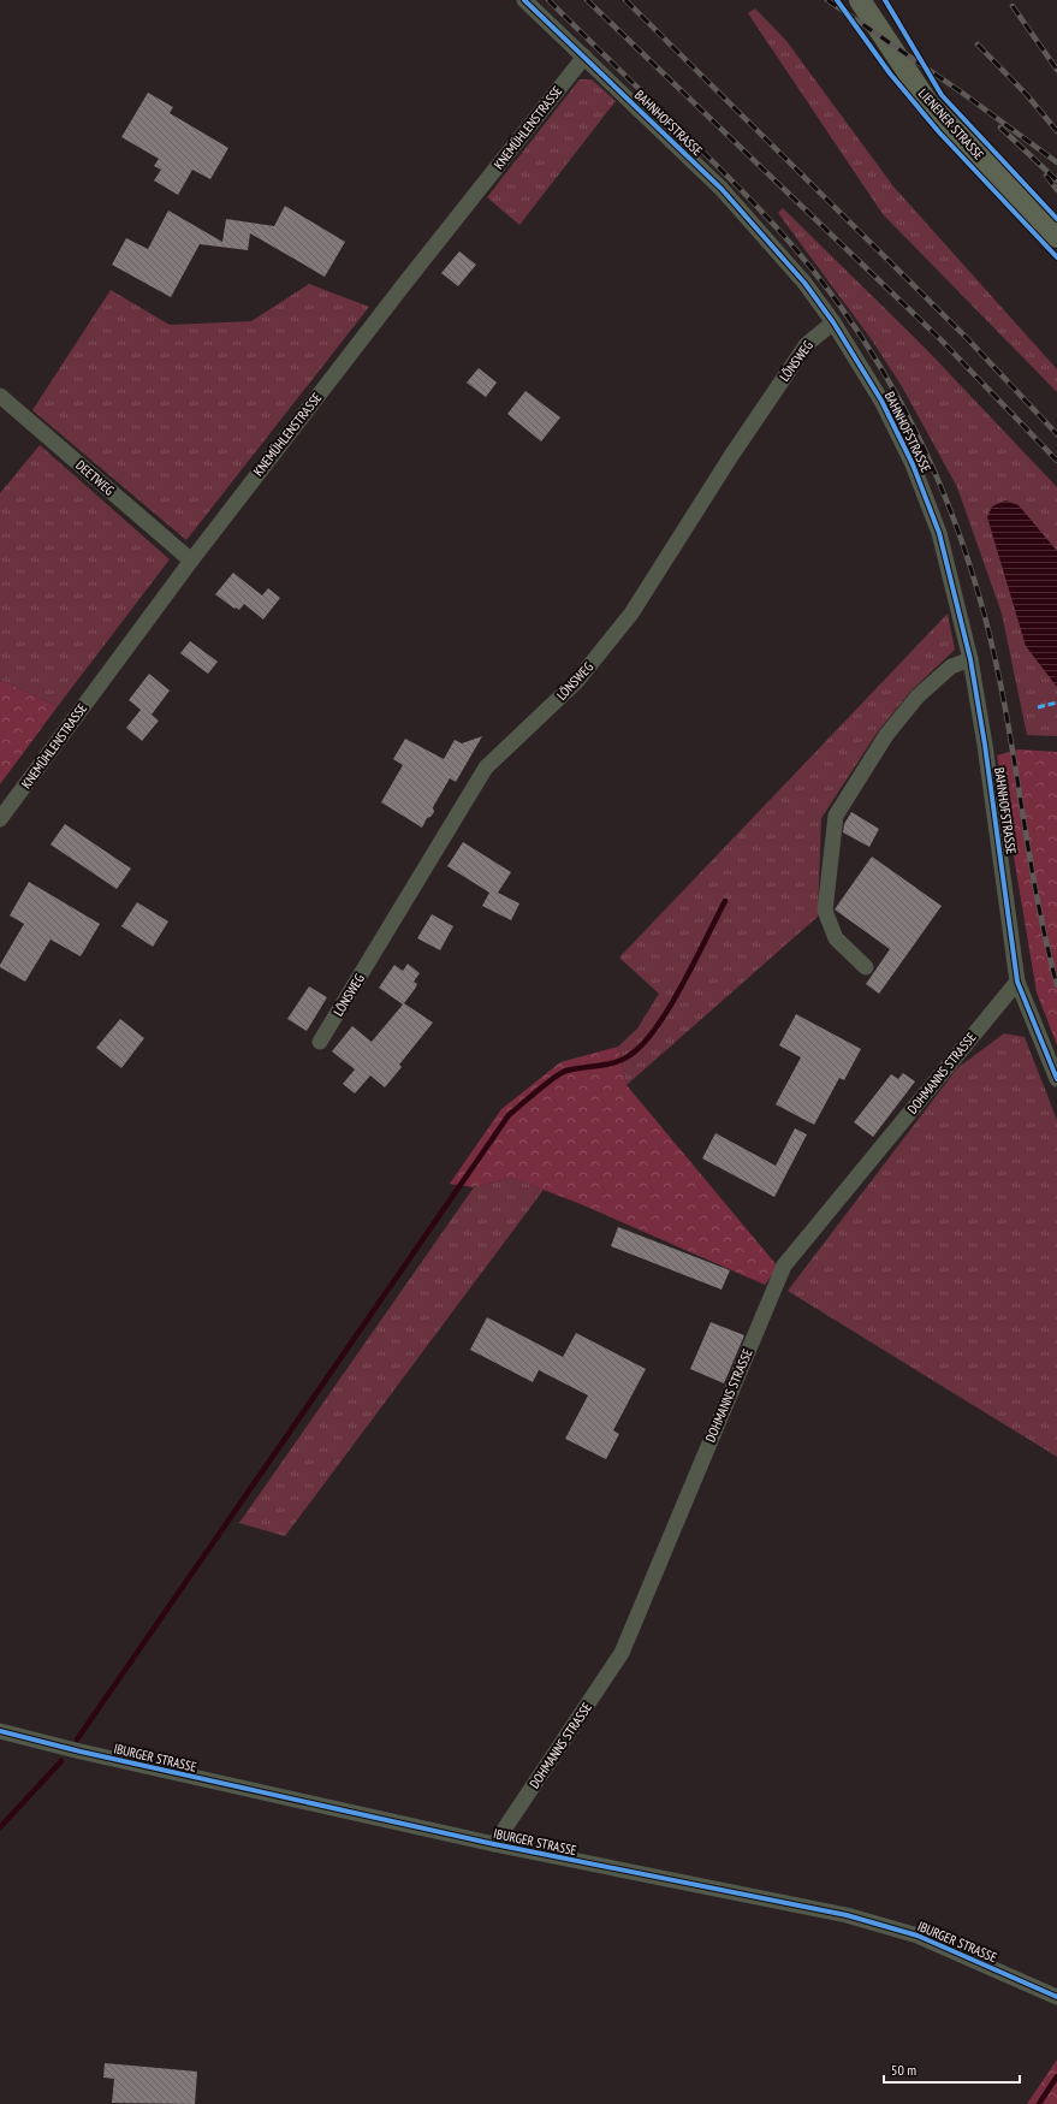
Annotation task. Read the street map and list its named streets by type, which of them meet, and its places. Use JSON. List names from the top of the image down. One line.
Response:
{"streets":{"street":["BAHNHOFSTRASSE","LIENENER STRASSE","KNEMÜHLENSTRASSE","LÖNSWEG","DEETWEG","DOHMANNS STRASSE","IBURGER STRASSE"]},"crossings":[["BAHNHOFSTRASSE","KNEMÜHLENSTRASSE"],["BAHNHOFSTRASSE","LÖNSWEG"],["BAHNHOFSTRASSE","DOHMANNS STRASSE"],["KNEMÜHLENSTRASSE","DEETWEG"],["DOHMANNS STRASSE","IBURGER STRASSE"]],"scale_bar":"50 m"}
